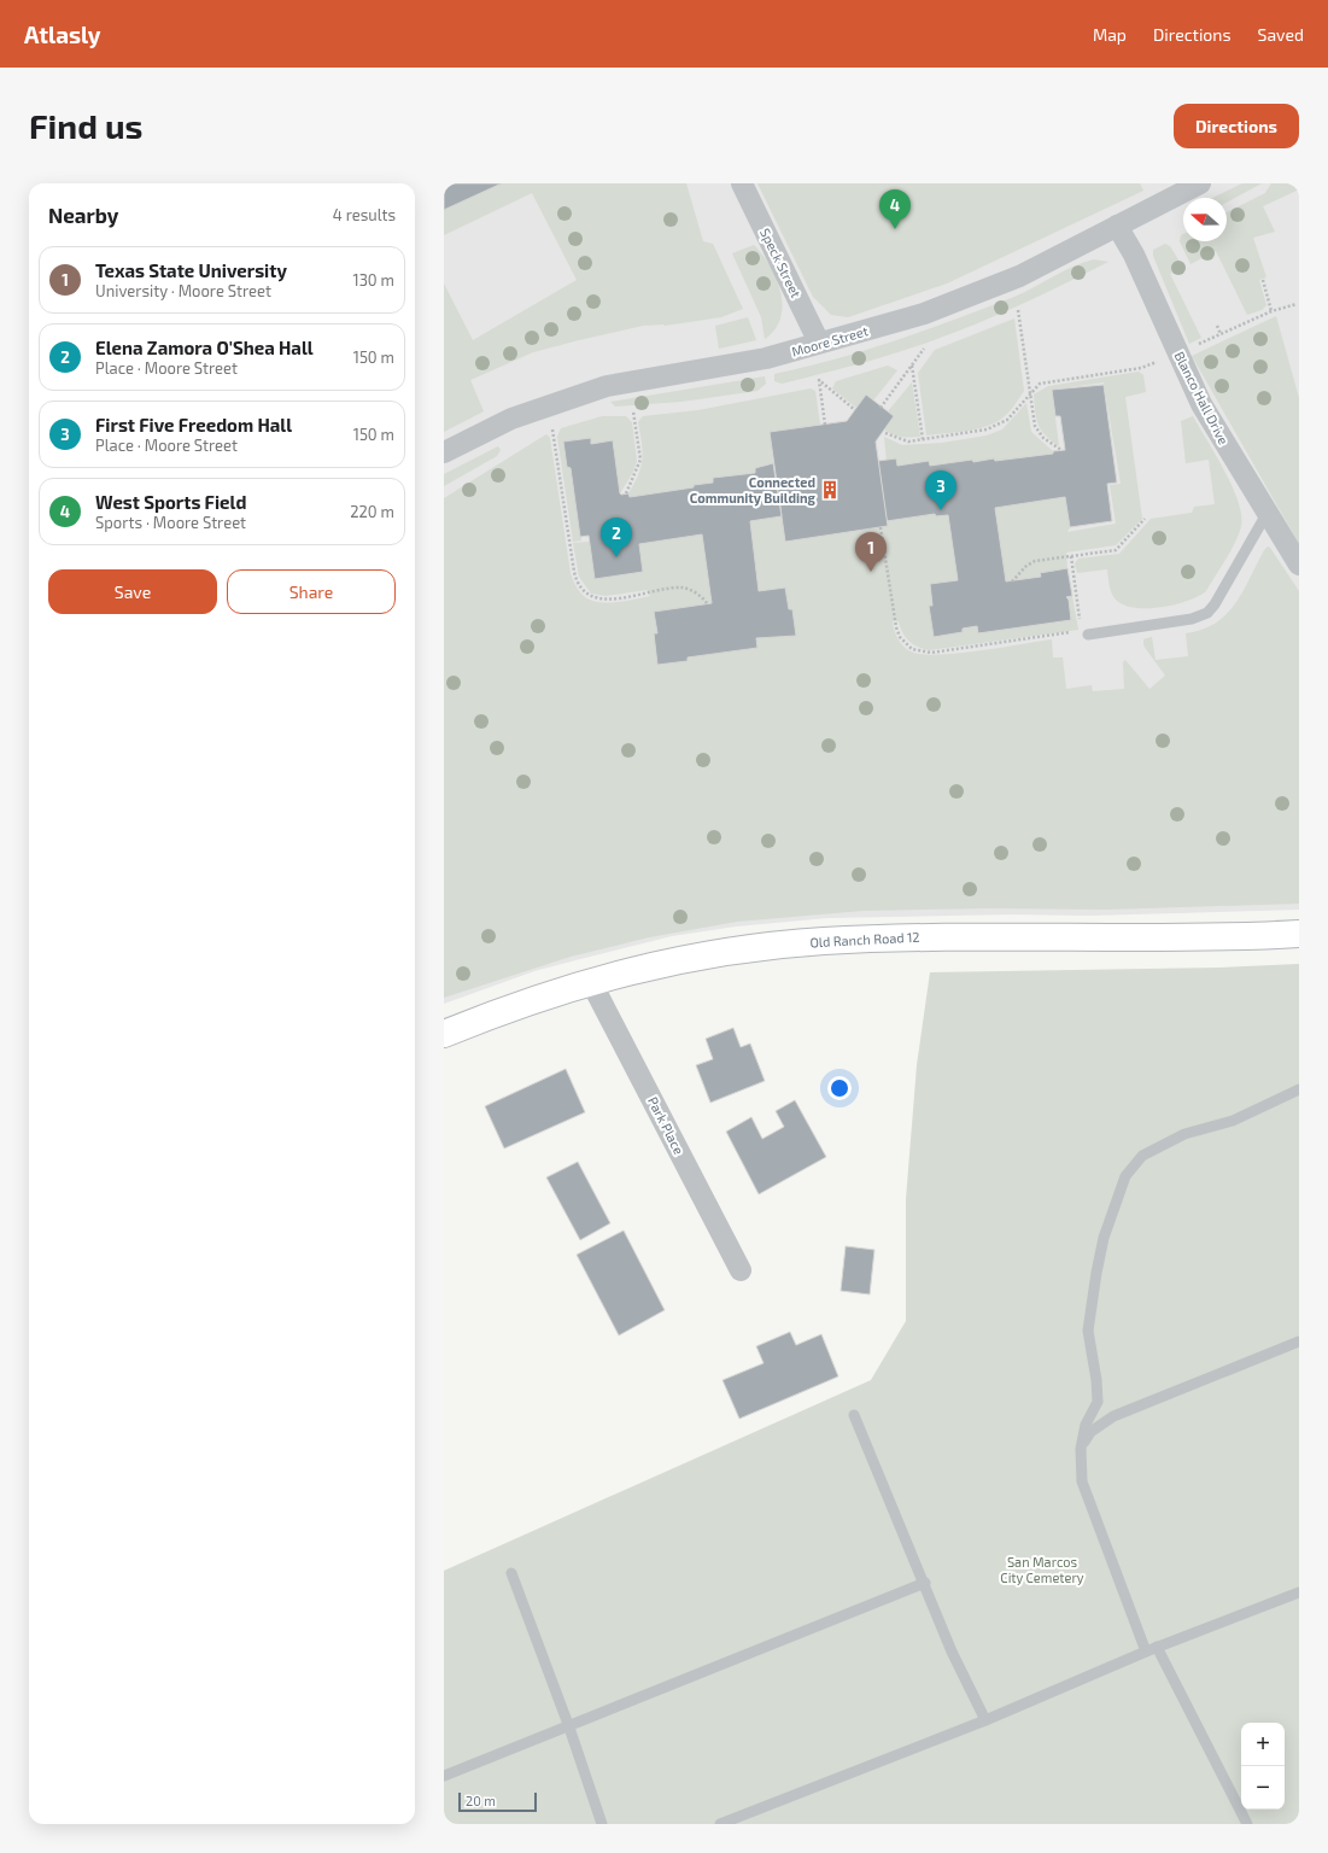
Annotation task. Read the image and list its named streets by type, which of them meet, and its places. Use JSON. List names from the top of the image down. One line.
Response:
{"streets":{"main road":["Old Ranch Road 12"],"street":["Speck Street","Moore Street","Blanco Hall Drive","Park Place"]},"crossings":[["Speck Street","Moore Street"],["Moore Street","Blanco Hall Drive"],["Old Ranch Road 12","Park Place"]],"parks":["San Marcos City Cemetery"],"places":{"building":["Connected Community Building"]},"scale_bar":"20 m","north":"left","page":{"header":"Atlasly","nav":["Map","Directions","Saved"],"buttons":["Directions",["Save","Share"]],"title":"Find us","heading":["Nearby","4 results"],"pins":["4","3","2","1"],"list":[{"mark":"1","name":"Texas State University","note":"University · Moore Street","value":"130 m"},{"mark":"2","name":"Elena Zamora O'Shea Hall","note":"Place · Moore Street","value":"150 m"},{"mark":"3","name":"First Five Freedom Hall","note":"Place · Moore Street","value":"150 m"},{"mark":"4","name":"West Sports Field","note":"Sports · Moore Street","value":"220 m"}],"map_buttons":["+","−"],"scale":"20 m"}}
